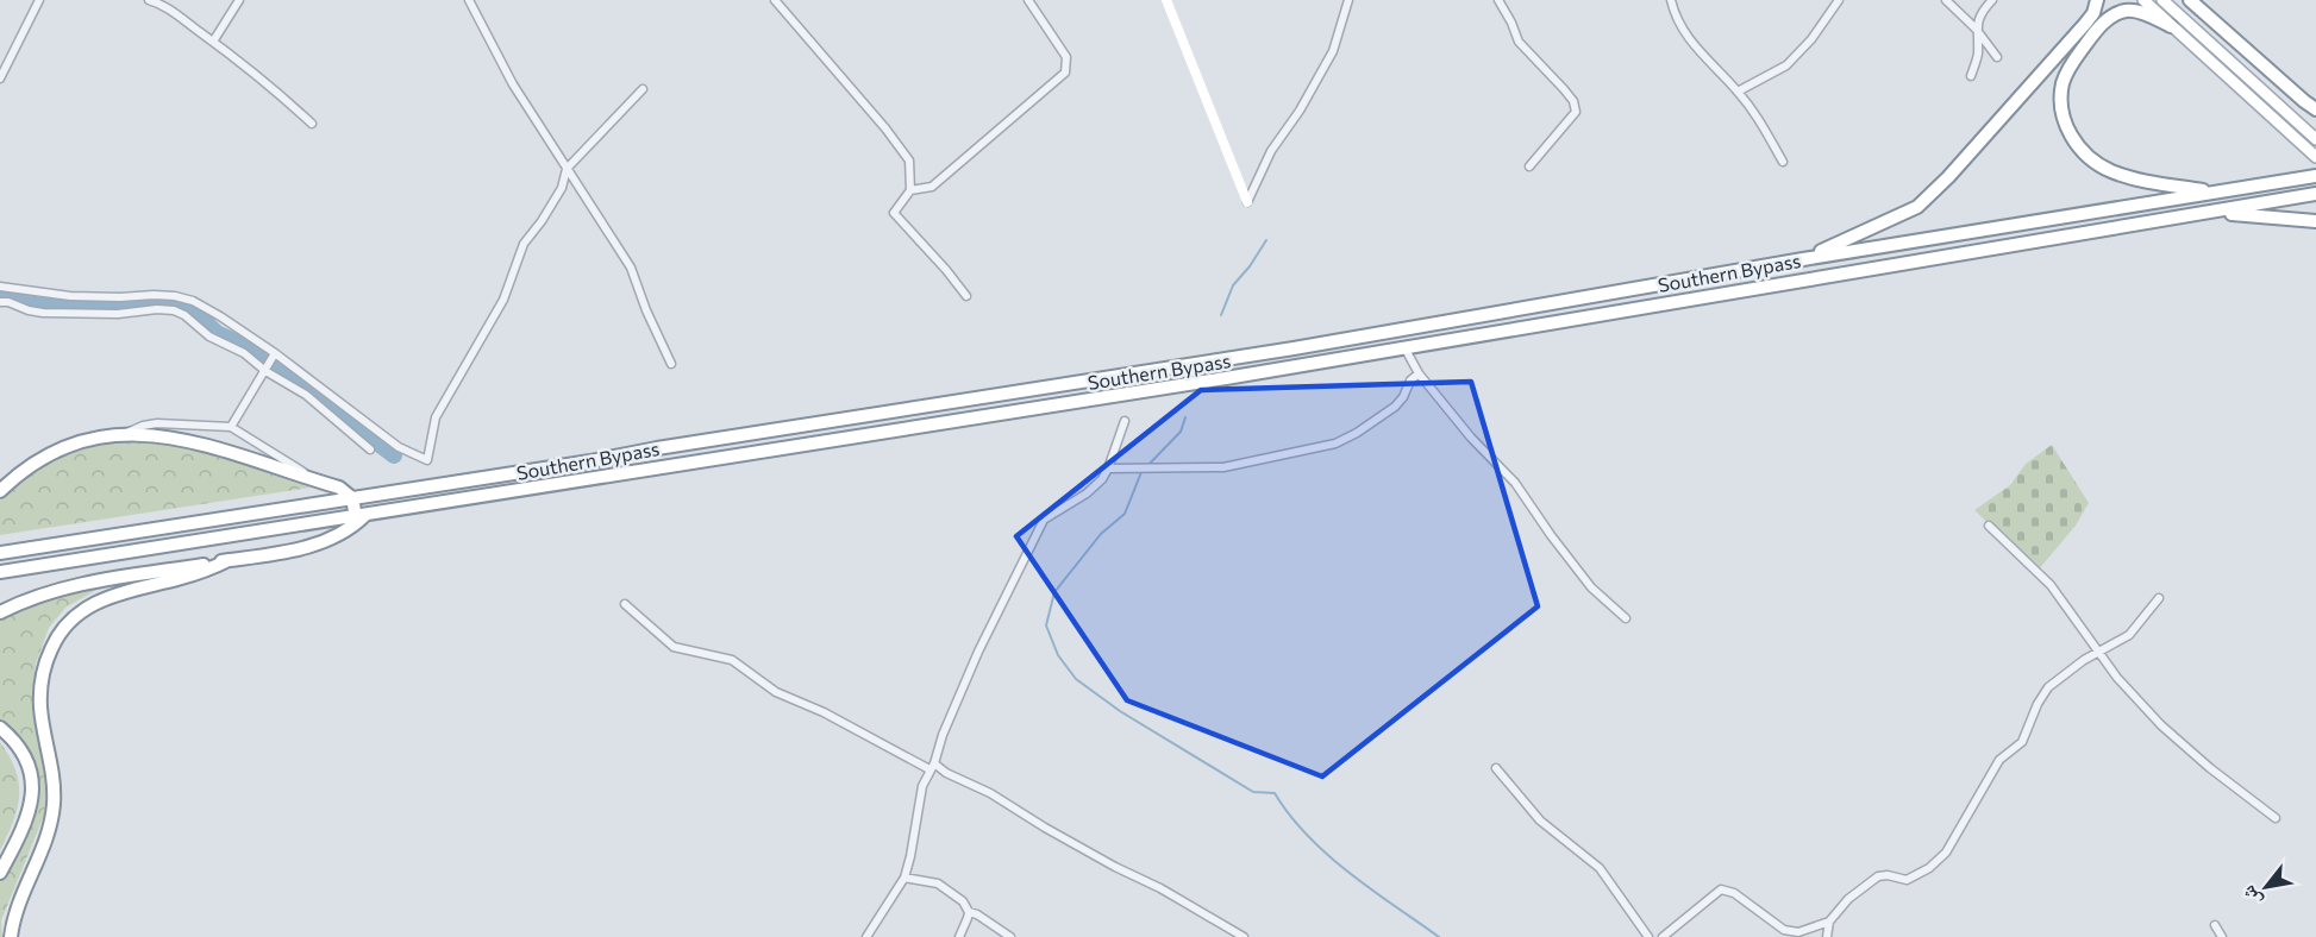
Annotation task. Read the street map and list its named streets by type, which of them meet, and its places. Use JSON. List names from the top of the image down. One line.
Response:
{"streets":{"highway":["Southern Bypass"]},"north":"bottom left"}
